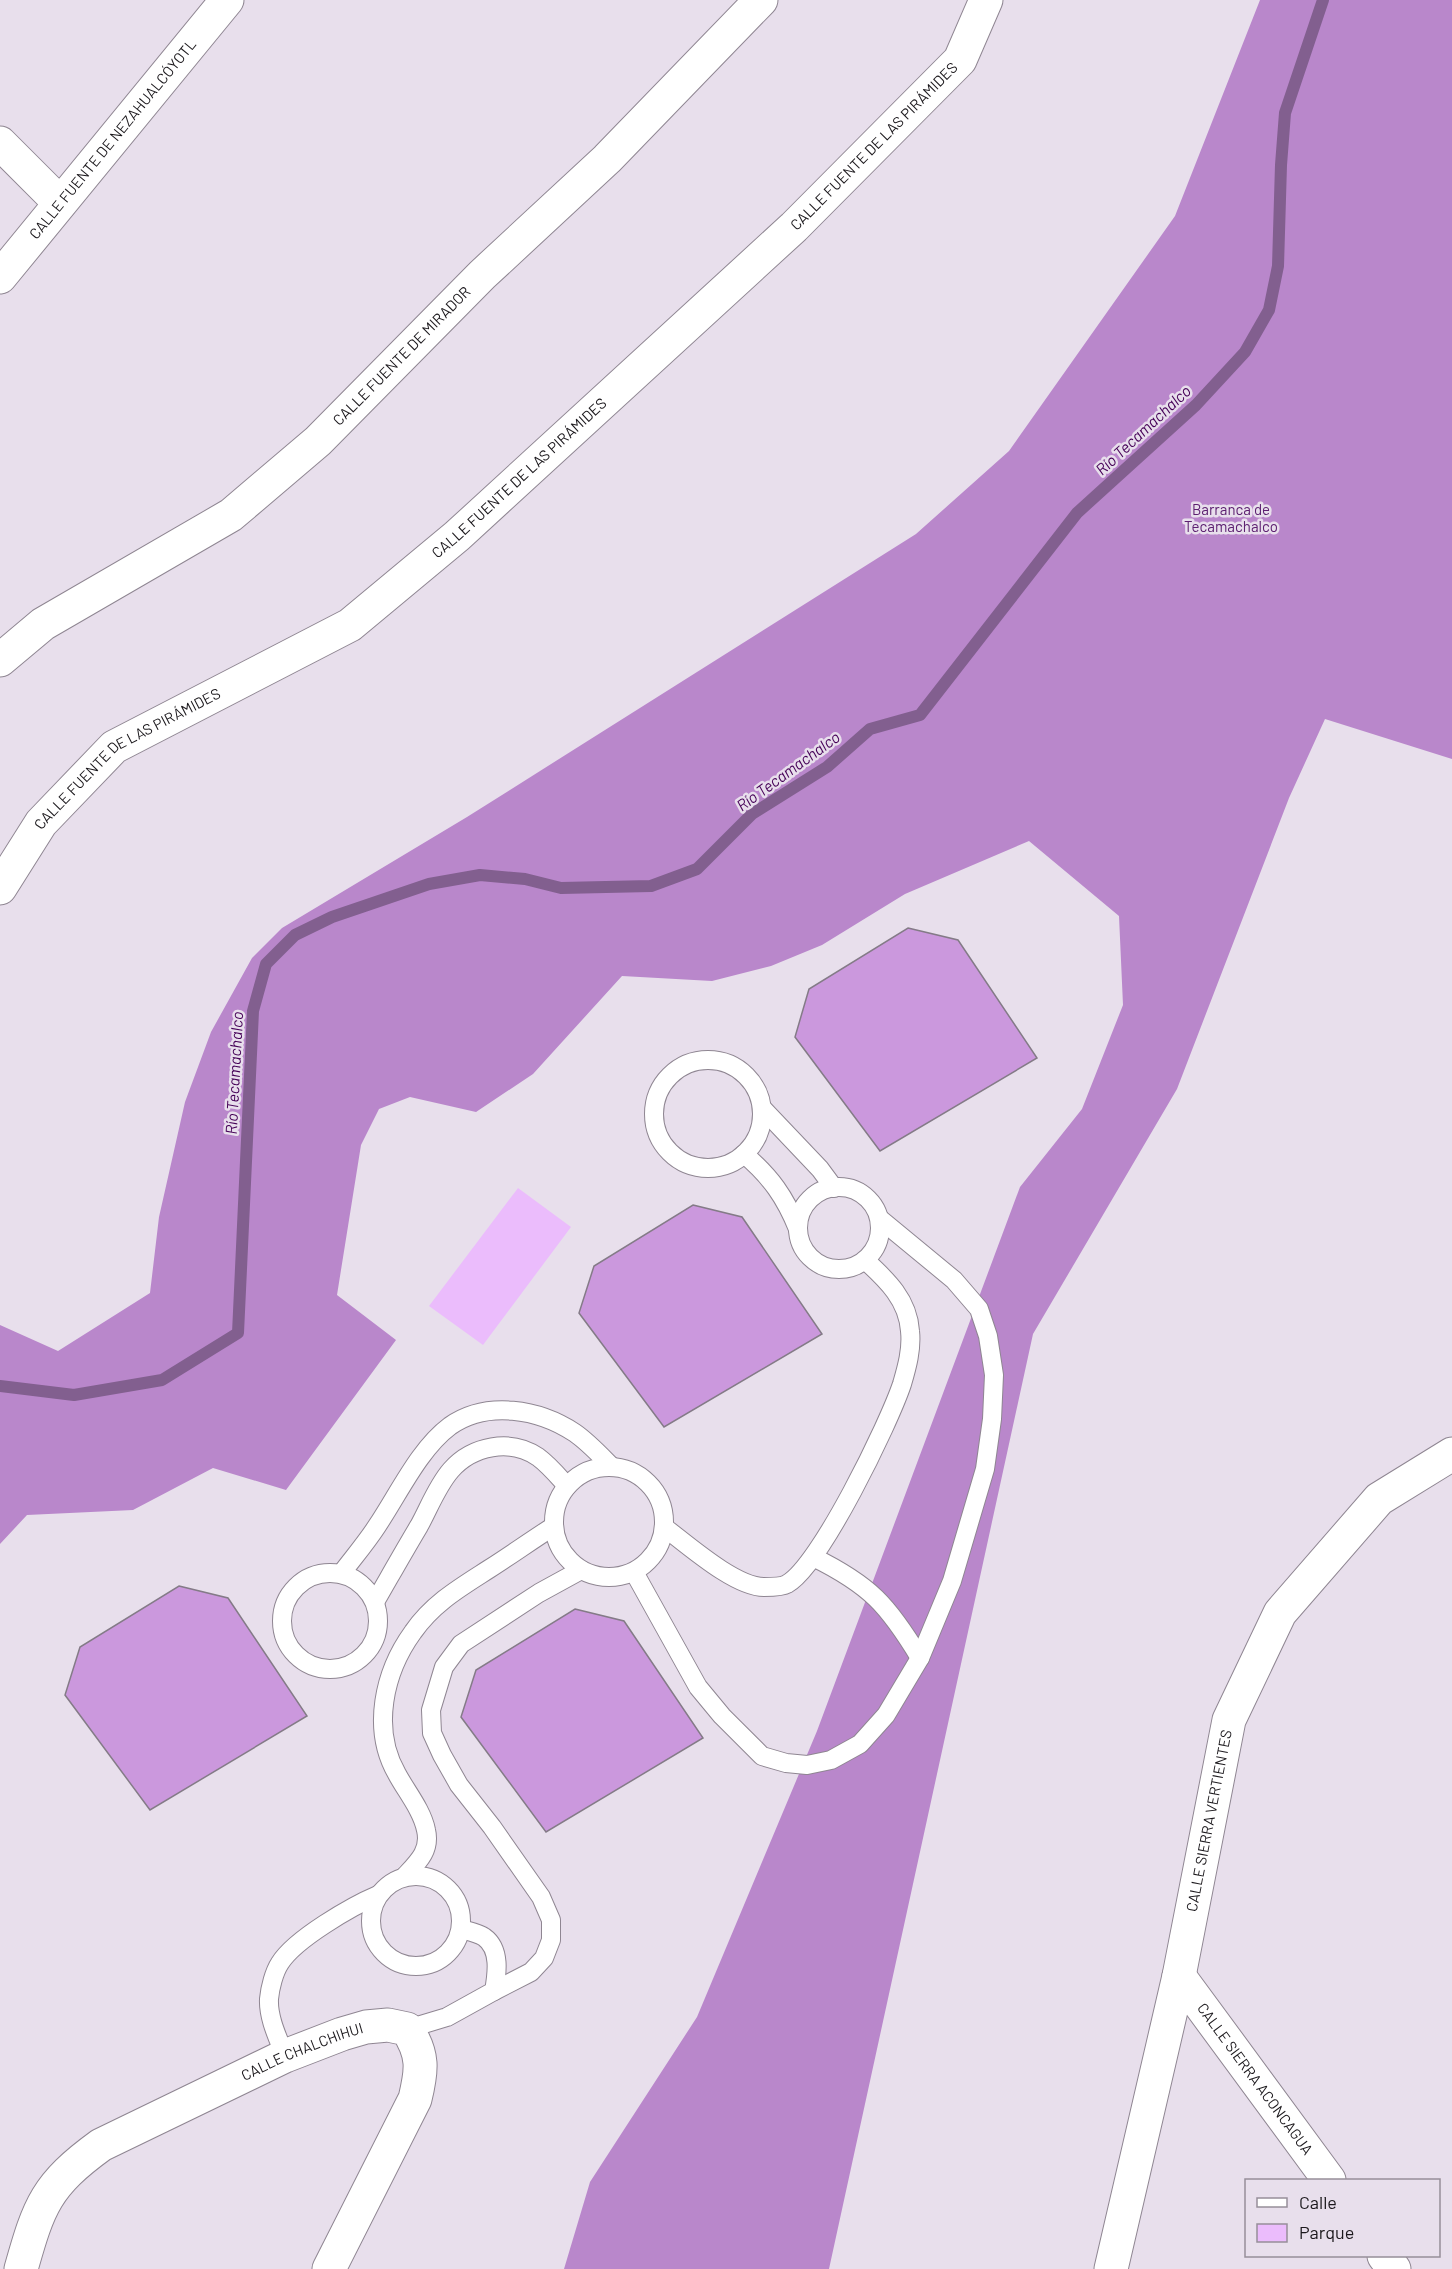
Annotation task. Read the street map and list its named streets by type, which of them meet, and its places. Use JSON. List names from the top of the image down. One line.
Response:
{"streets":{"street":["CALLE FUENTE DE NEZAHUALCÓYOTL","CALLE FUENTE DE LAS PIRÁMIDES","CALLE FUENTE DE MIRADOR","CALLE SIERRA VERTIENTES","CALLE CHALCHIHUI","CALLE SIERRA ACONCAGUA"]},"crossings":[["CALLE SIERRA VERTIENTES","CALLE SIERRA ACONCAGUA"]],"water":["Río Tecamachalco"],"parks":["Barranca de Tecamachalco"],"legend":["Calle","Parque"]}
